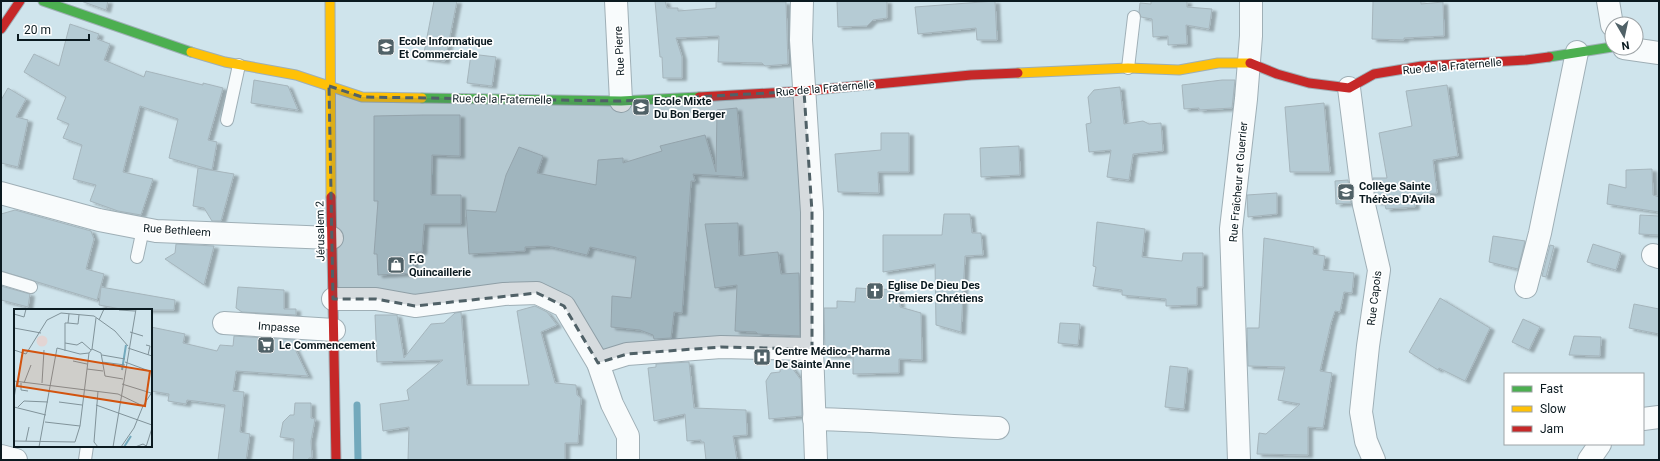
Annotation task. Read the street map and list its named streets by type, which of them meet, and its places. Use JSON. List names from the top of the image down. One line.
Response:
{"streets":{"street":["Rue Pierre","Rue de la Fraternelle","Rue Fraîcheur et Guerrier","Rue Bethleem","Jérusalem 2","Rue Capois","Impasse"]},"crossings":[["Rue Pierre","Rue de la Fraternelle"],["Rue de la Fraternelle","Rue Fraîcheur et Guerrier"],["Rue de la Fraternelle","Jérusalem 2"],["Rue de la Fraternelle","Rue Capois"],["Rue Bethleem","Jérusalem 2"],["Jérusalem 2","Impasse"]],"places":{"school or university":["Ecole Informatique Et Commerciale","Ecole Mixte Du Bon Berger","Collège Sainte Thérèse D'Avila"],"shop":["F.G Quincaillerie"],"church":["Eglise De Dieu Des Premiers Chrétiens"],"supermarket":["Le Commencement"],"hospital":["Centre Médico-Pharma De Sainte Anne"]},"legend":["Fast","Slow","Jam"],"scale_bar":"20 m","north":"bottom"}
